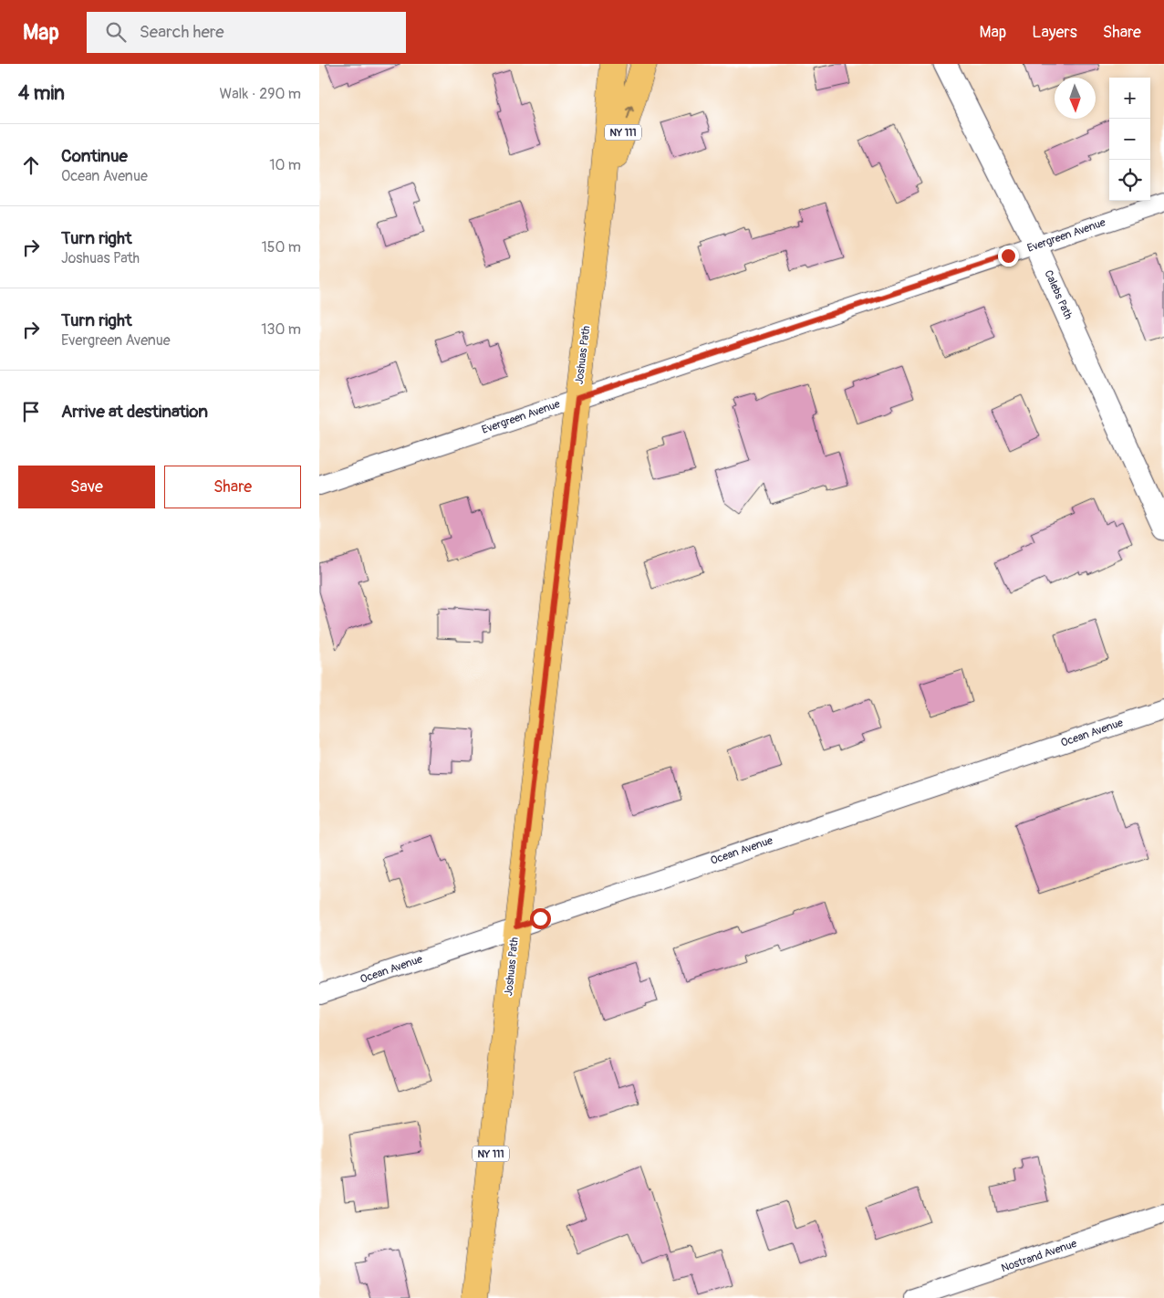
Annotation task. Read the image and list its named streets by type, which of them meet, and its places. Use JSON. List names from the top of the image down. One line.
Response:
{"streets":{"main road":["NY 111","Joshuas Path"],"street":["Evergreen Avenue","Calebs Path","Ocean Avenue","Nostrand Avenue"]},"crossings":[["Evergreen Avenue","Calebs Path"],["Evergreen Avenue","Joshuas Path"],["Joshuas Path","Ocean Avenue"]],"north":"bottom","page":{"header":"Map","search":"Search here","nav":["Map","Layers","Share"],"heading":["4 min","Walk · 290 m"],"map_buttons":["+","−"],"list":[["Continue","Ocean Avenue","10 m"],["Turn right","Joshuas Path","150 m"],["Turn right","Evergreen Avenue","130 m"],"Arrive at destination"],"buttons":["Save","Share"]}}
